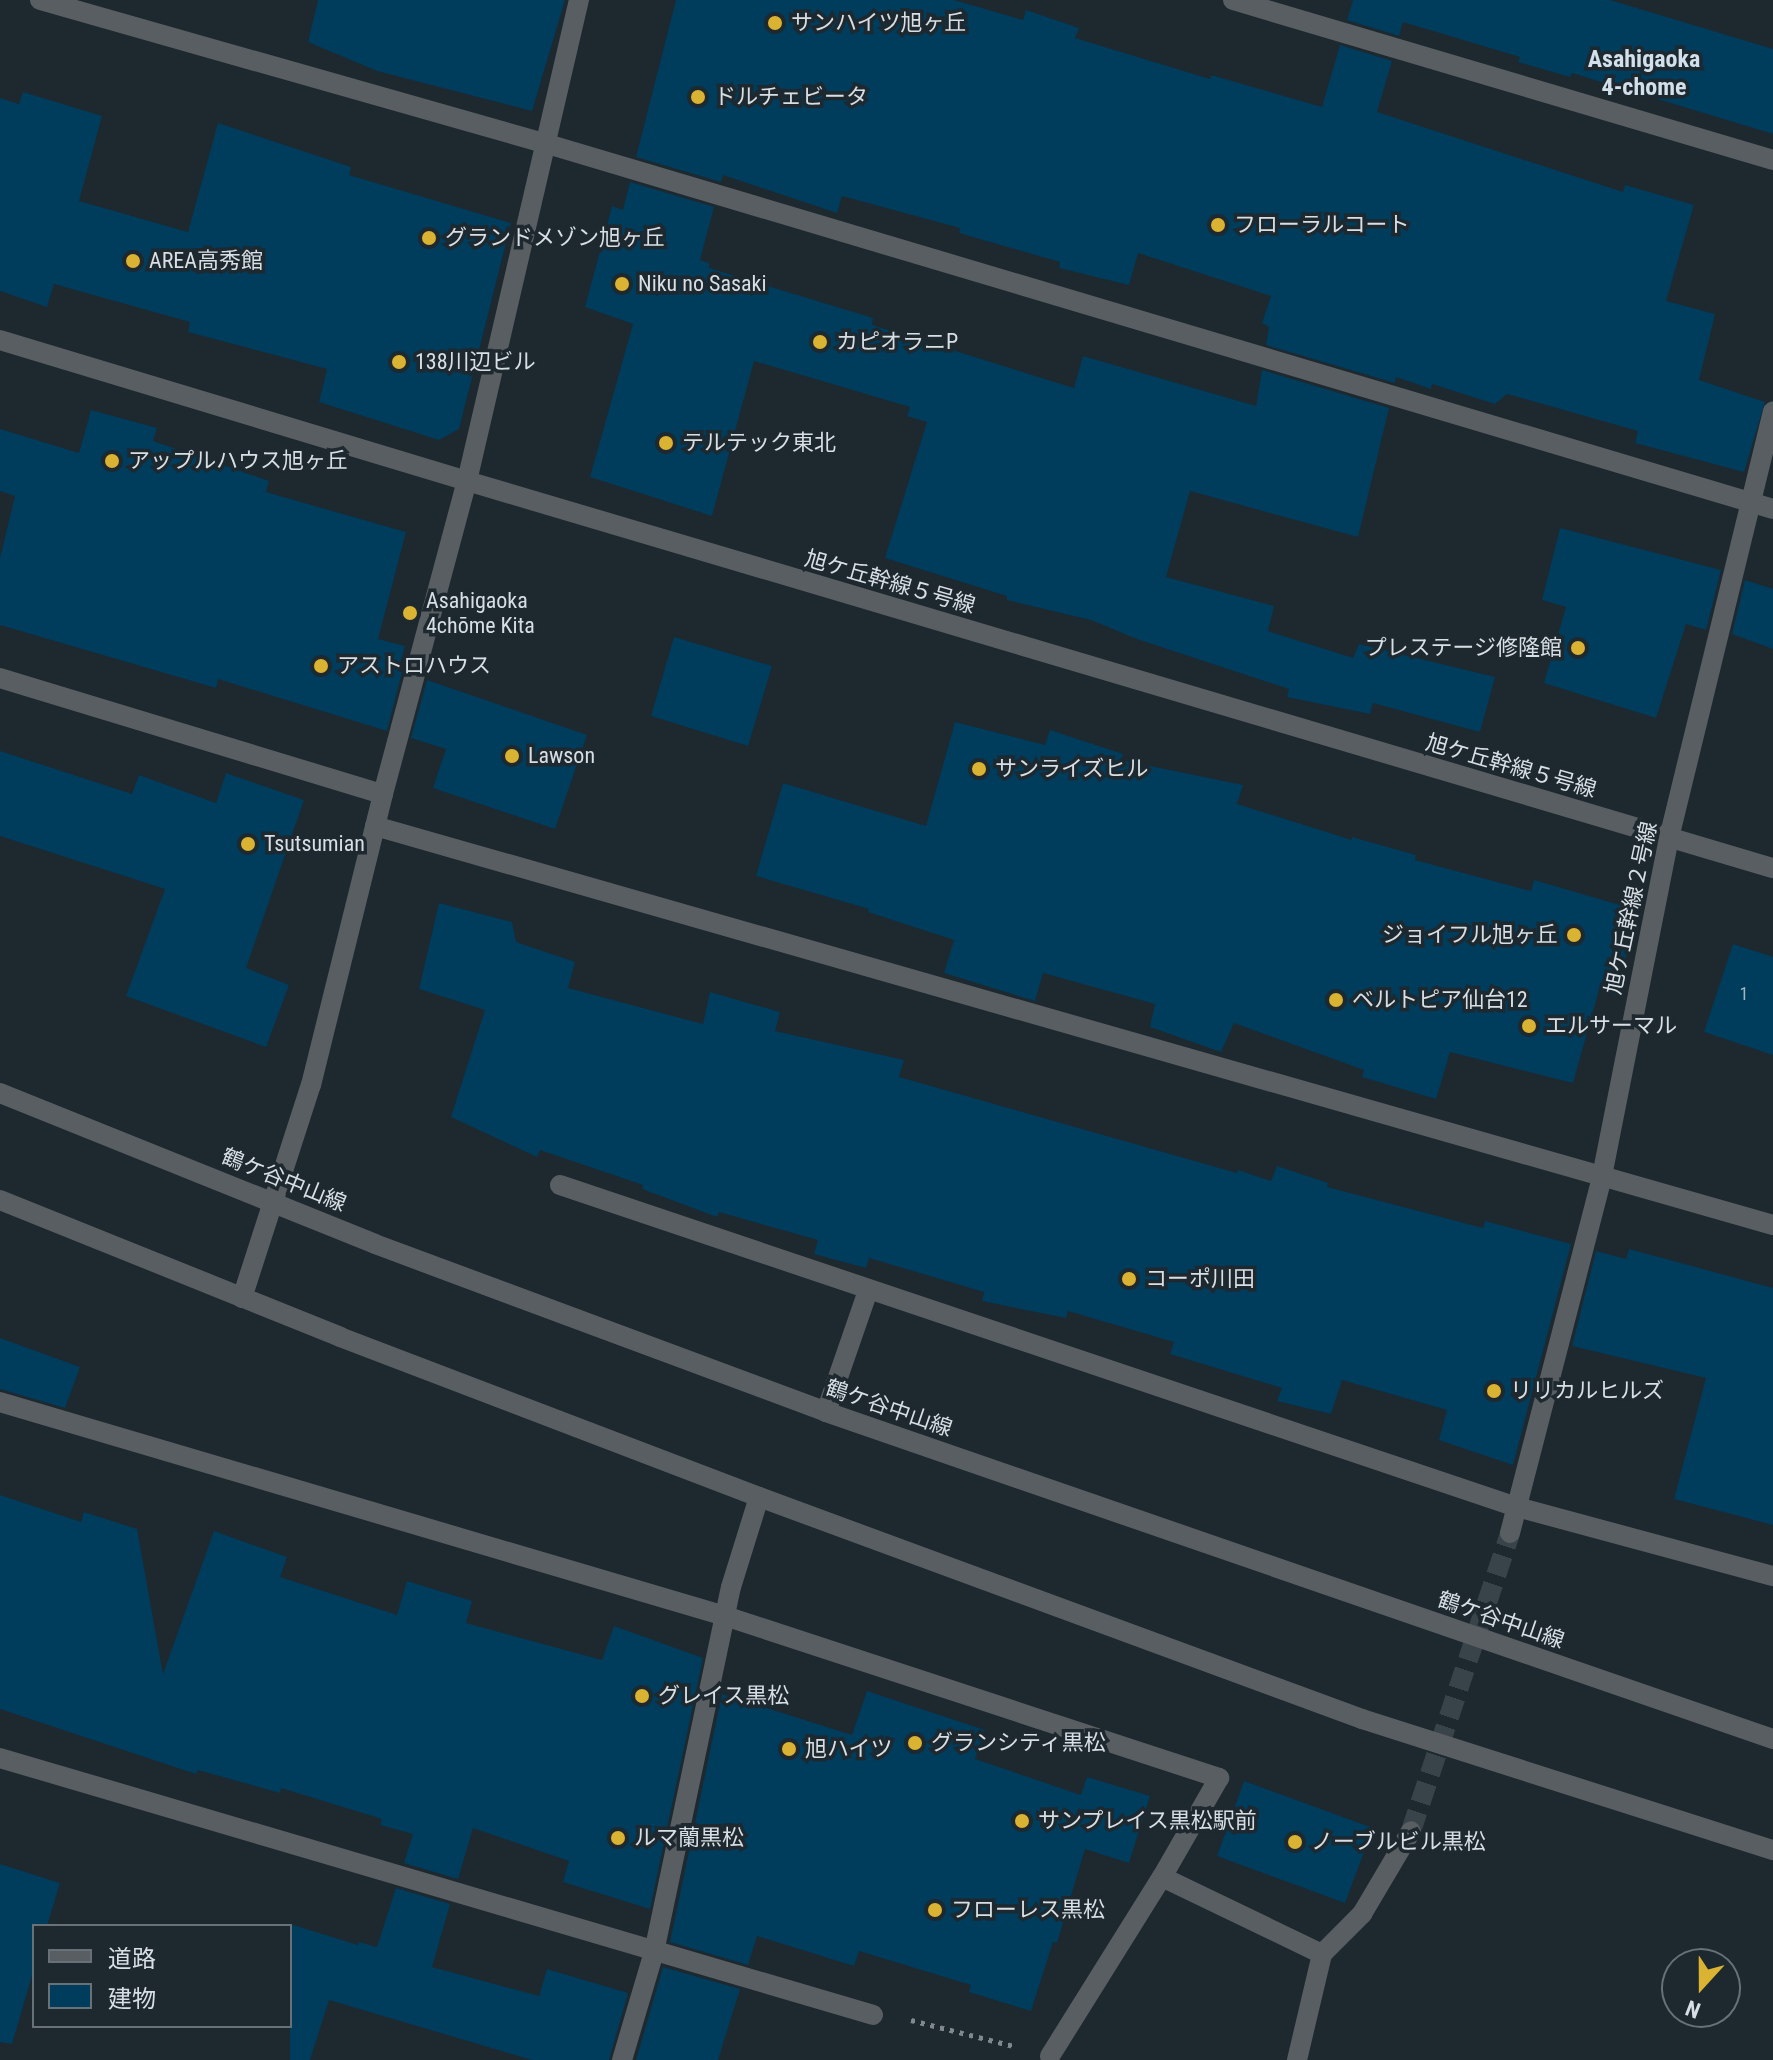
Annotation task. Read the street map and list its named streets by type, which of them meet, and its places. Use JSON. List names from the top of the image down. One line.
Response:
{"streets":{"street":["旭ケ丘幹線５号線","旭ケ丘幹線２号線","鶴ケ谷中山線"]},"crossings":[["旭ケ丘幹線５号線","旭ケ丘幹線２号線"]],"districts":["Asahigaoka 4-chome"],"places":["サンハイツ旭ヶ丘","ドルチェビータ","フローラルコート","グランドメゾン旭ヶ丘","AREA高秀館","Niku no Sasaki","カピオラニP","138川辺ビル","テルテック東北","アップルハウス旭ヶ丘","Asahigaoka 4chōme Kita","プレステージ修隆館","アストロハウス","Lawson","サンライズヒル","Tsutsumian","ジョイフル旭ヶ丘","ベルトピア仙台12","エルサーマル","コーポ川田","リリカルヒルズ","グレイス黒松","グランシティ黒松","旭ハイツ","サンプレイス黒松駅前","ルマ蘭黒松","ノーブルビル黒松","フローレス黒松"],"house_numbers":["1"],"legend":["道路","建物"],"north":"bottom"}
